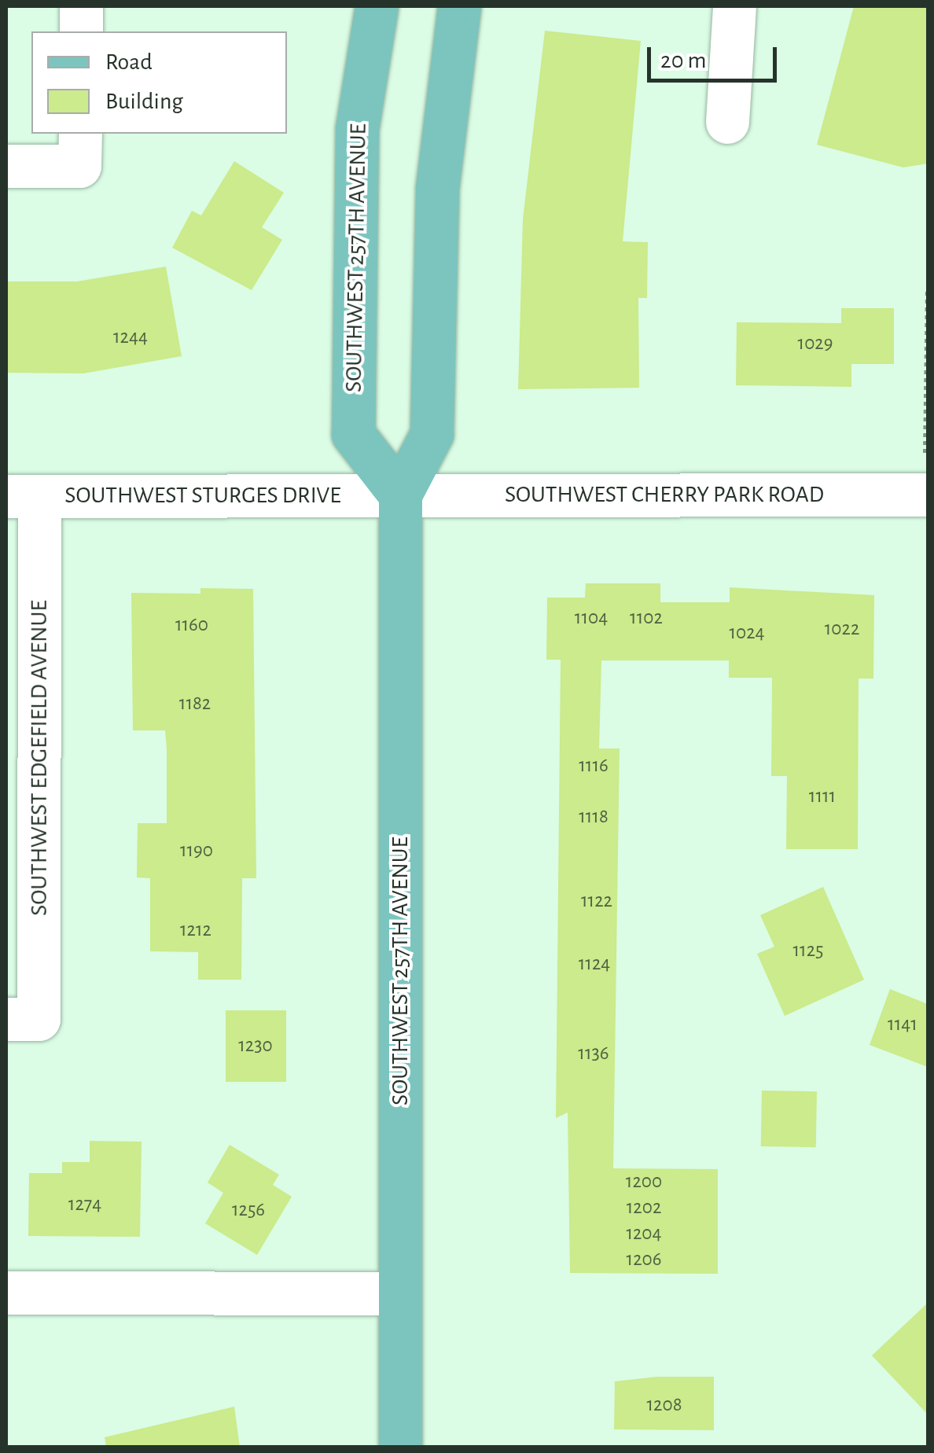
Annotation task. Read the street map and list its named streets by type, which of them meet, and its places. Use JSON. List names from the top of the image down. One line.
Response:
{"streets":{"main road":["SOUTHWEST 257TH AVENUE"],"street":["SOUTHWEST CHERRY PARK ROAD","SOUTHWEST STURGES DRIVE","SOUTHWEST EDGEFIELD AVENUE"]},"crossings":[["SOUTHWEST 257TH AVENUE","SOUTHWEST CHERRY PARK ROAD"],["SOUTHWEST 257TH AVENUE","SOUTHWEST STURGES DRIVE"],["SOUTHWEST CHERRY PARK ROAD","SOUTHWEST STURGES DRIVE"],["SOUTHWEST STURGES DRIVE","SOUTHWEST EDGEFIELD AVENUE"]],"house_numbers":["1244","1029","1104","1102","1160","1022","1024","1182","1116","1111","1118","1190","1122","1212","1125","1124","1141","1230","1136","1200","1274","1202","1256","1204","1206","1208"],"legend":["Road","Building"],"scale_bar":"20 m"}
